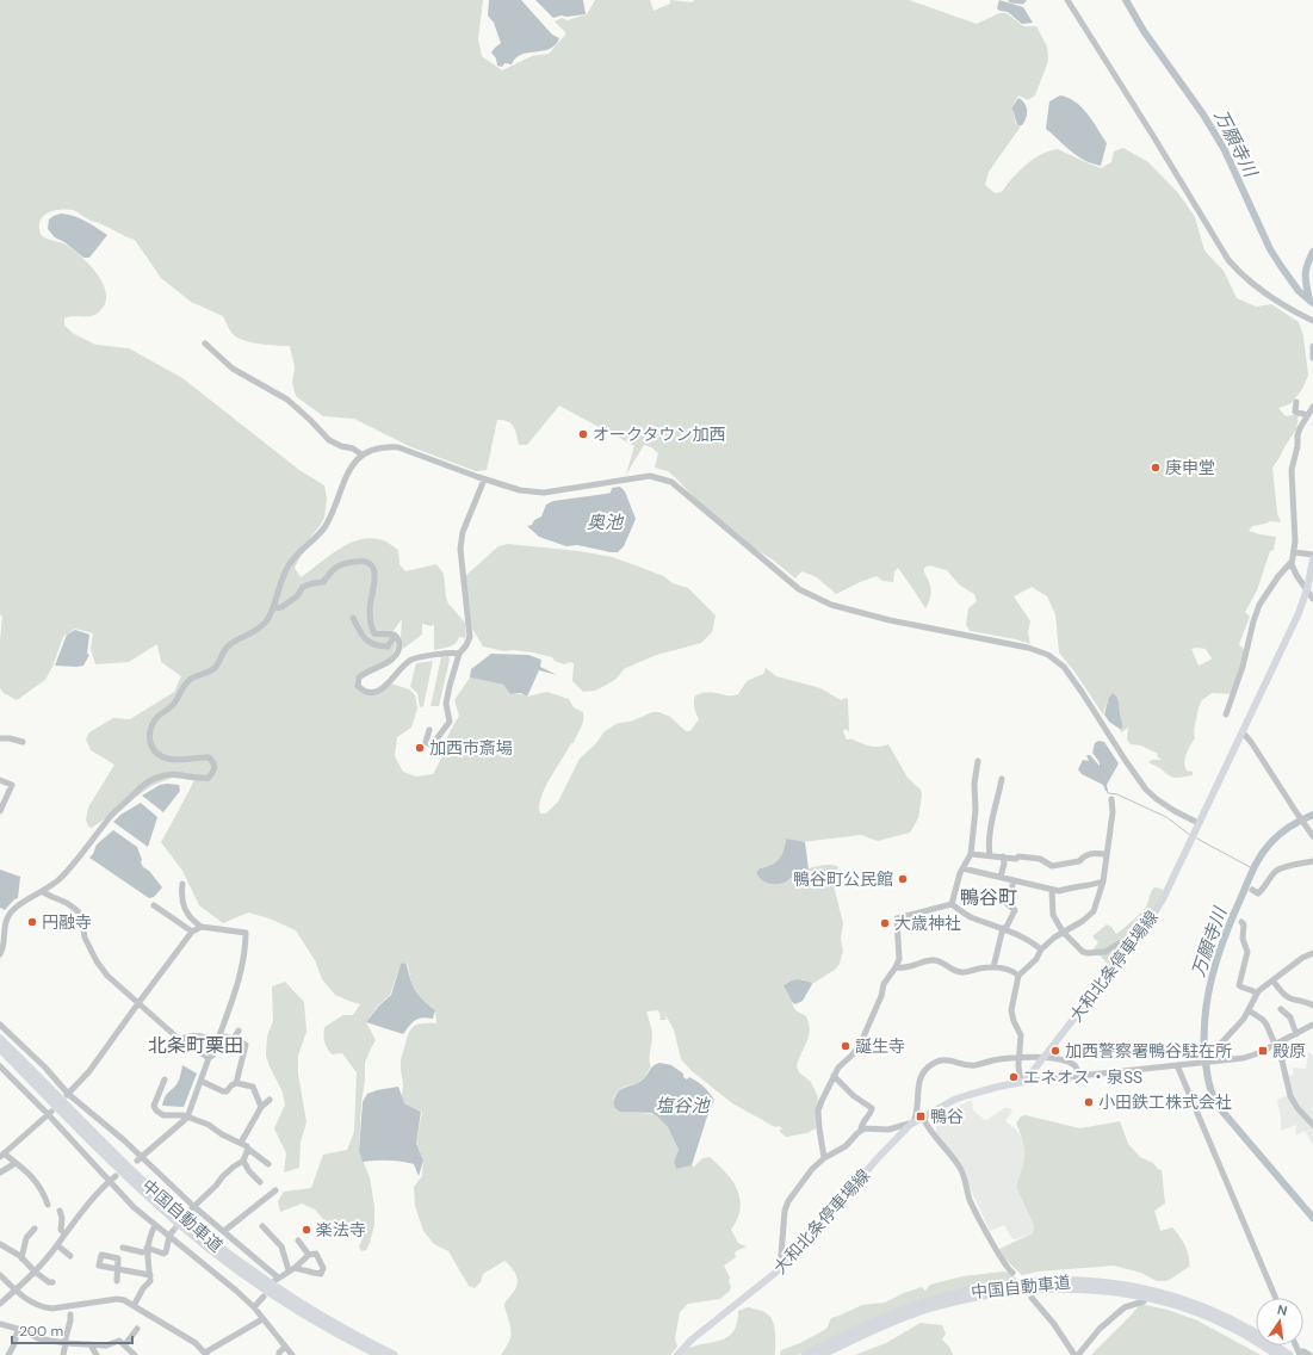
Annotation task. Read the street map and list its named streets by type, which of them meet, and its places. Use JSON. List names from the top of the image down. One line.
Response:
{"streets":{"highway":["中国自動車道"],"main road":["大和北条停車場線"]},"districts":["鴨谷町","北条町栗田"],"water":["万願寺川","奥池","塩谷池"],"places":{"other":["オークタウン加西","庚申堂","加西市斎場","鴨谷町公民館","円融寺","大歳神社","誕生寺","加西警察署鴨谷駐在所","エネオス・泉SS","小田鉄工株式会社","楽法寺"],"transit":["殿原","鴨谷"]},"scale_bar":"200 m","north":"top"}
